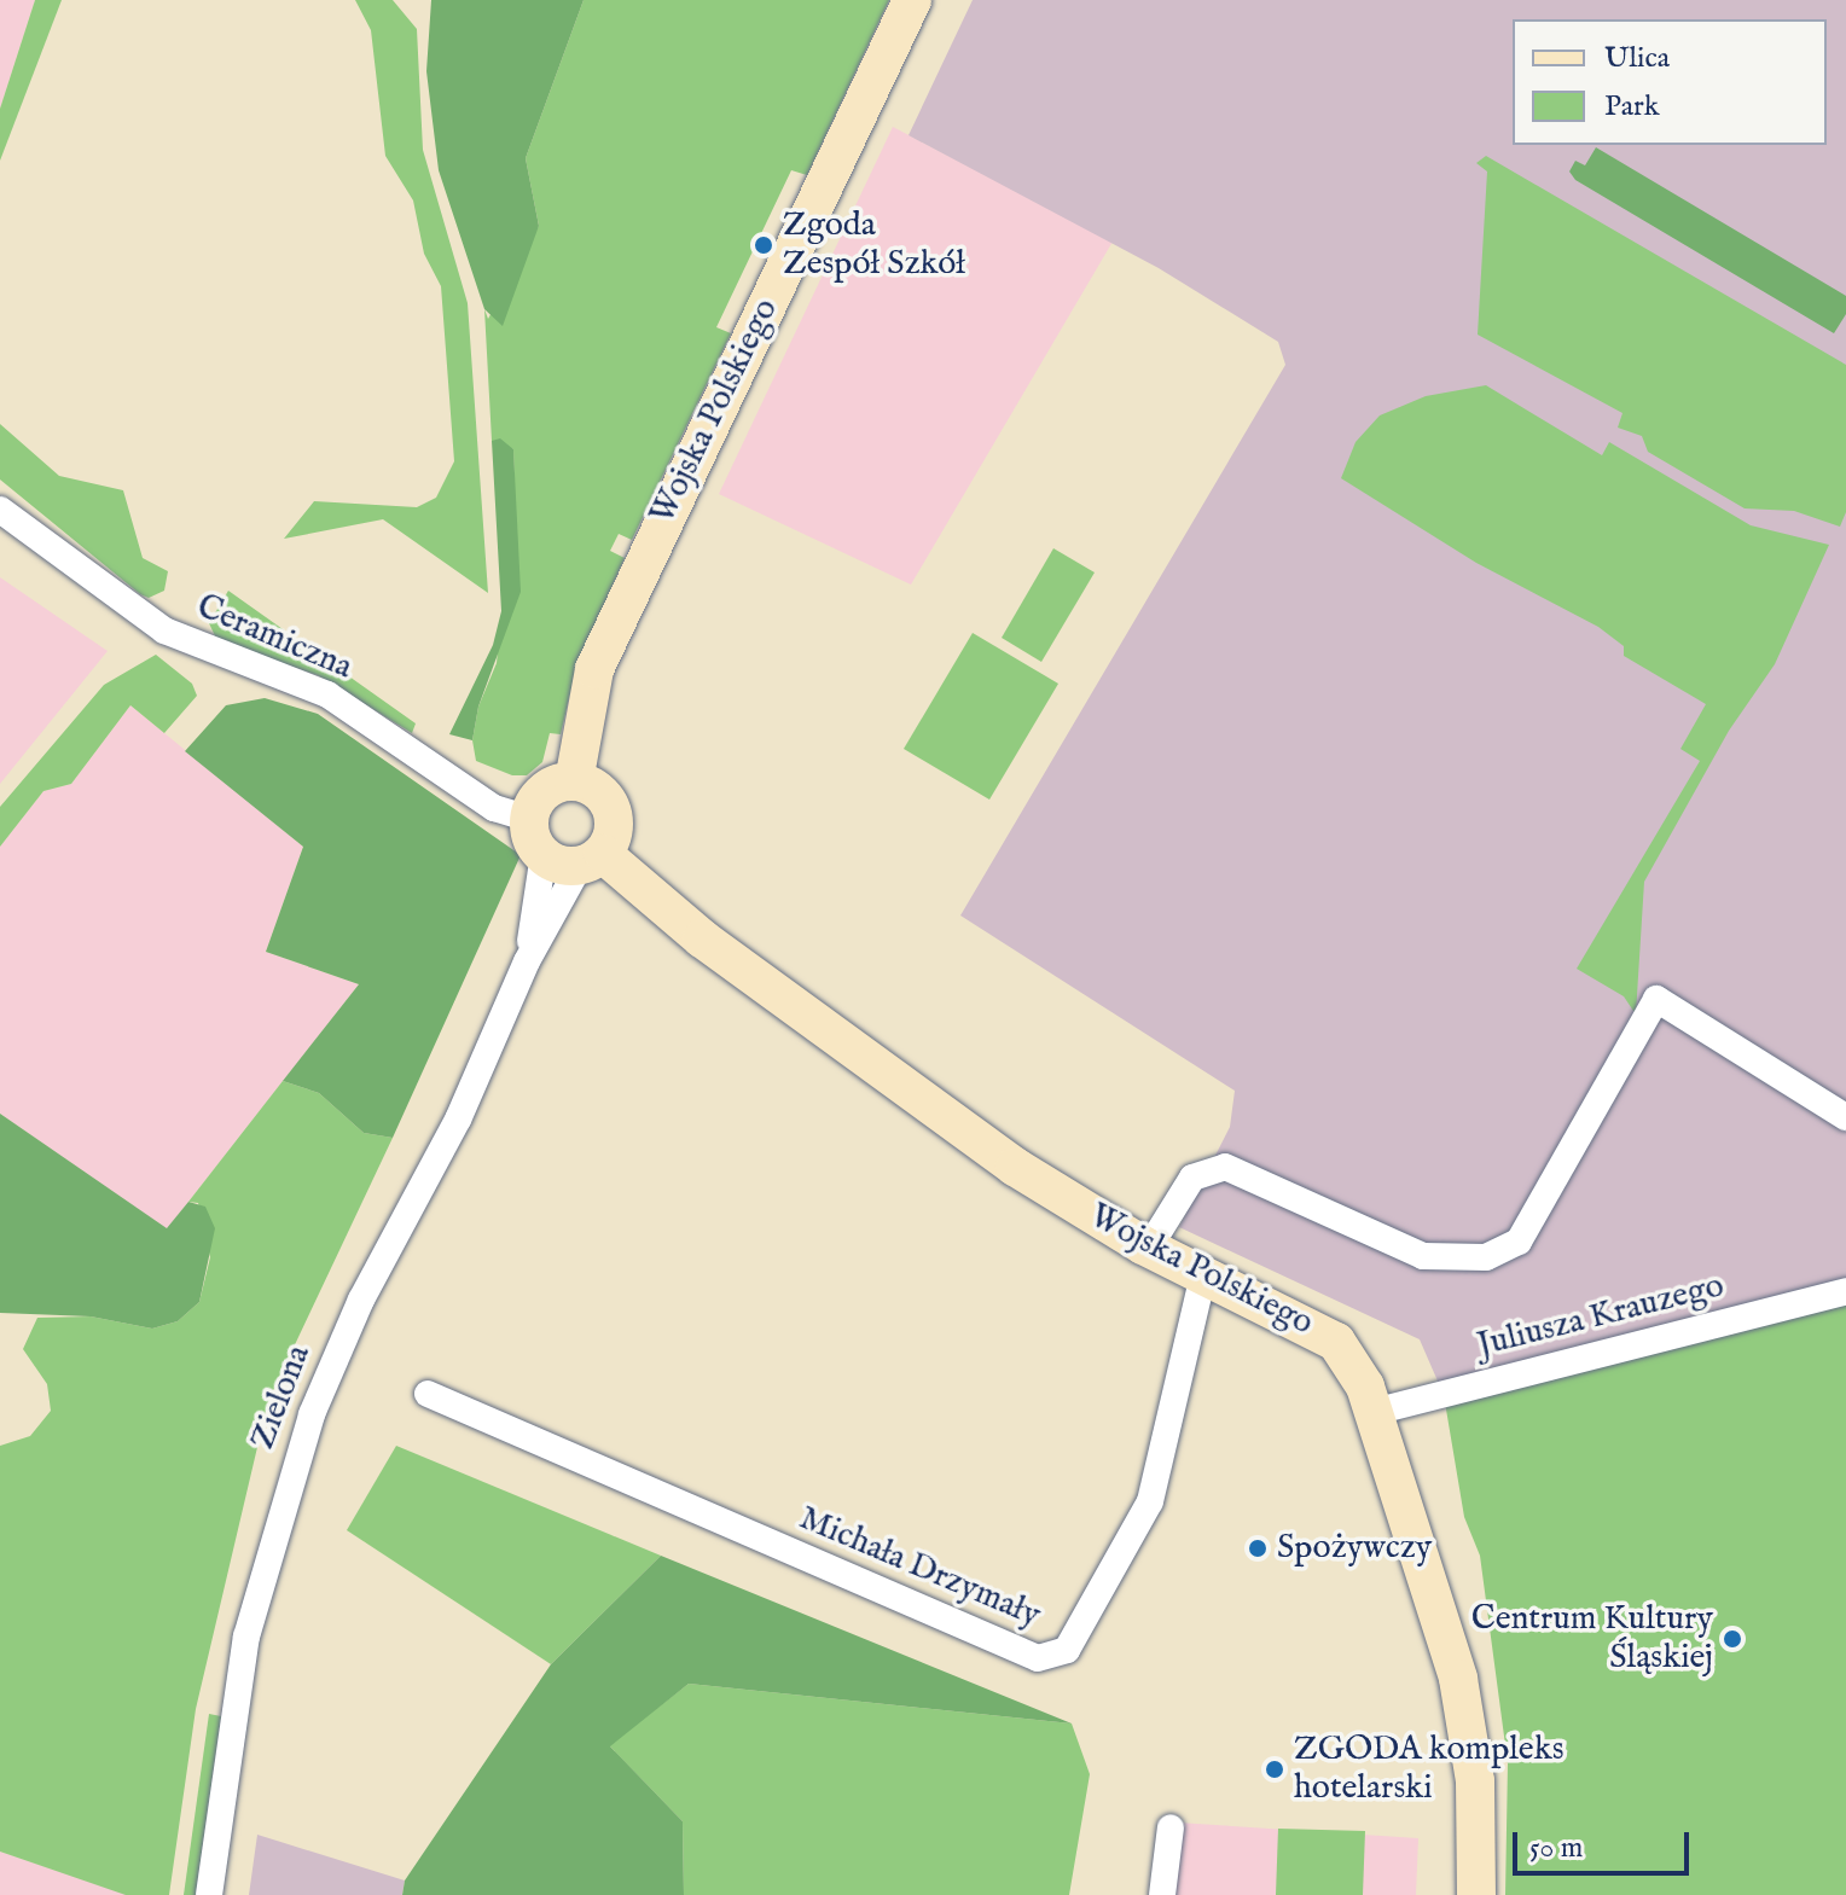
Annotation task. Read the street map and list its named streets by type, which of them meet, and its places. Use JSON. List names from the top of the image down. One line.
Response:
{"streets":{"street":["Wojska Polskiego","Ceramiczna","Juliusza Krauzego","Zielona","Michała Drzymały"]},"crossings":[["Wojska Polskiego","Ceramiczna"],["Wojska Polskiego","Juliusza Krauzego"],["Wojska Polskiego","Zielona"],["Wojska Polskiego","Michała Drzymały"],["Ceramiczna","Zielona"]],"places":["Zgoda Zespół Szkół","Spożywczy","Centrum Kultury Śląskiej","ZGODA kompleks hotelarski"],"legend":["Ulica","Park"],"scale_bar":"50 m"}
